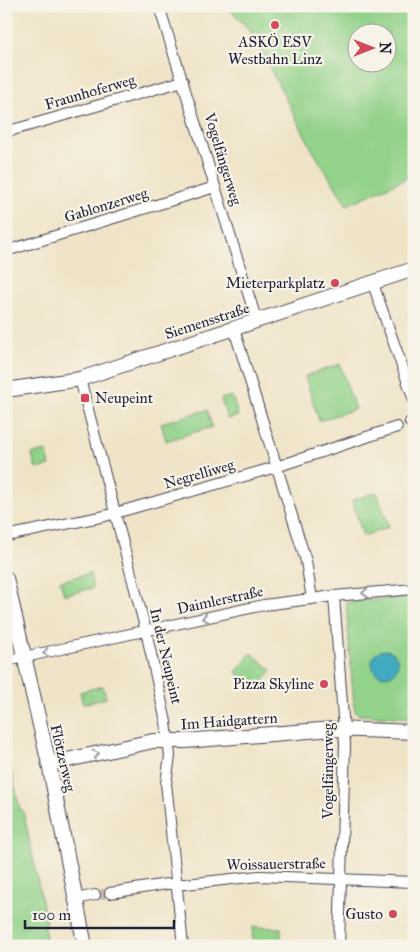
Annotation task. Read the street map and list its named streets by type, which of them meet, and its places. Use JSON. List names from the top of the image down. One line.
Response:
{"streets":{"street":["Fraunhoferweg","Vogelfängerweg","Gablonzerweg","Siemensstraße","Negrelliweg","Daimlerstraße","In der Neupeint","Im Haidgattern","Flötzerweg","Woissauerstraße"]},"crossings":[["Fraunhoferweg","Vogelfängerweg"],["Vogelfängerweg","Gablonzerweg"],["Vogelfängerweg","Siemensstraße"],["Vogelfängerweg","Daimlerstraße"],["Vogelfängerweg","Im Haidgattern"],["Vogelfängerweg","Woissauerstraße"],["Siemensstraße","In der Neupeint"],["Negrelliweg","In der Neupeint"],["Daimlerstraße","In der Neupeint"],["Daimlerstraße","Flötzerweg"],["In der Neupeint","Im Haidgattern"],["In der Neupeint","Woissauerstraße"],["Im Haidgattern","Flötzerweg"]],"one_way":["Daimlerstraße"],"places":{"other":["ASKÖ ESV Westbahn Linz","Mieterparkplatz","Pizza Skyline","Gusto"],"transit":["Neupeint"]},"scale_bar":"100 m","north":"right"}
